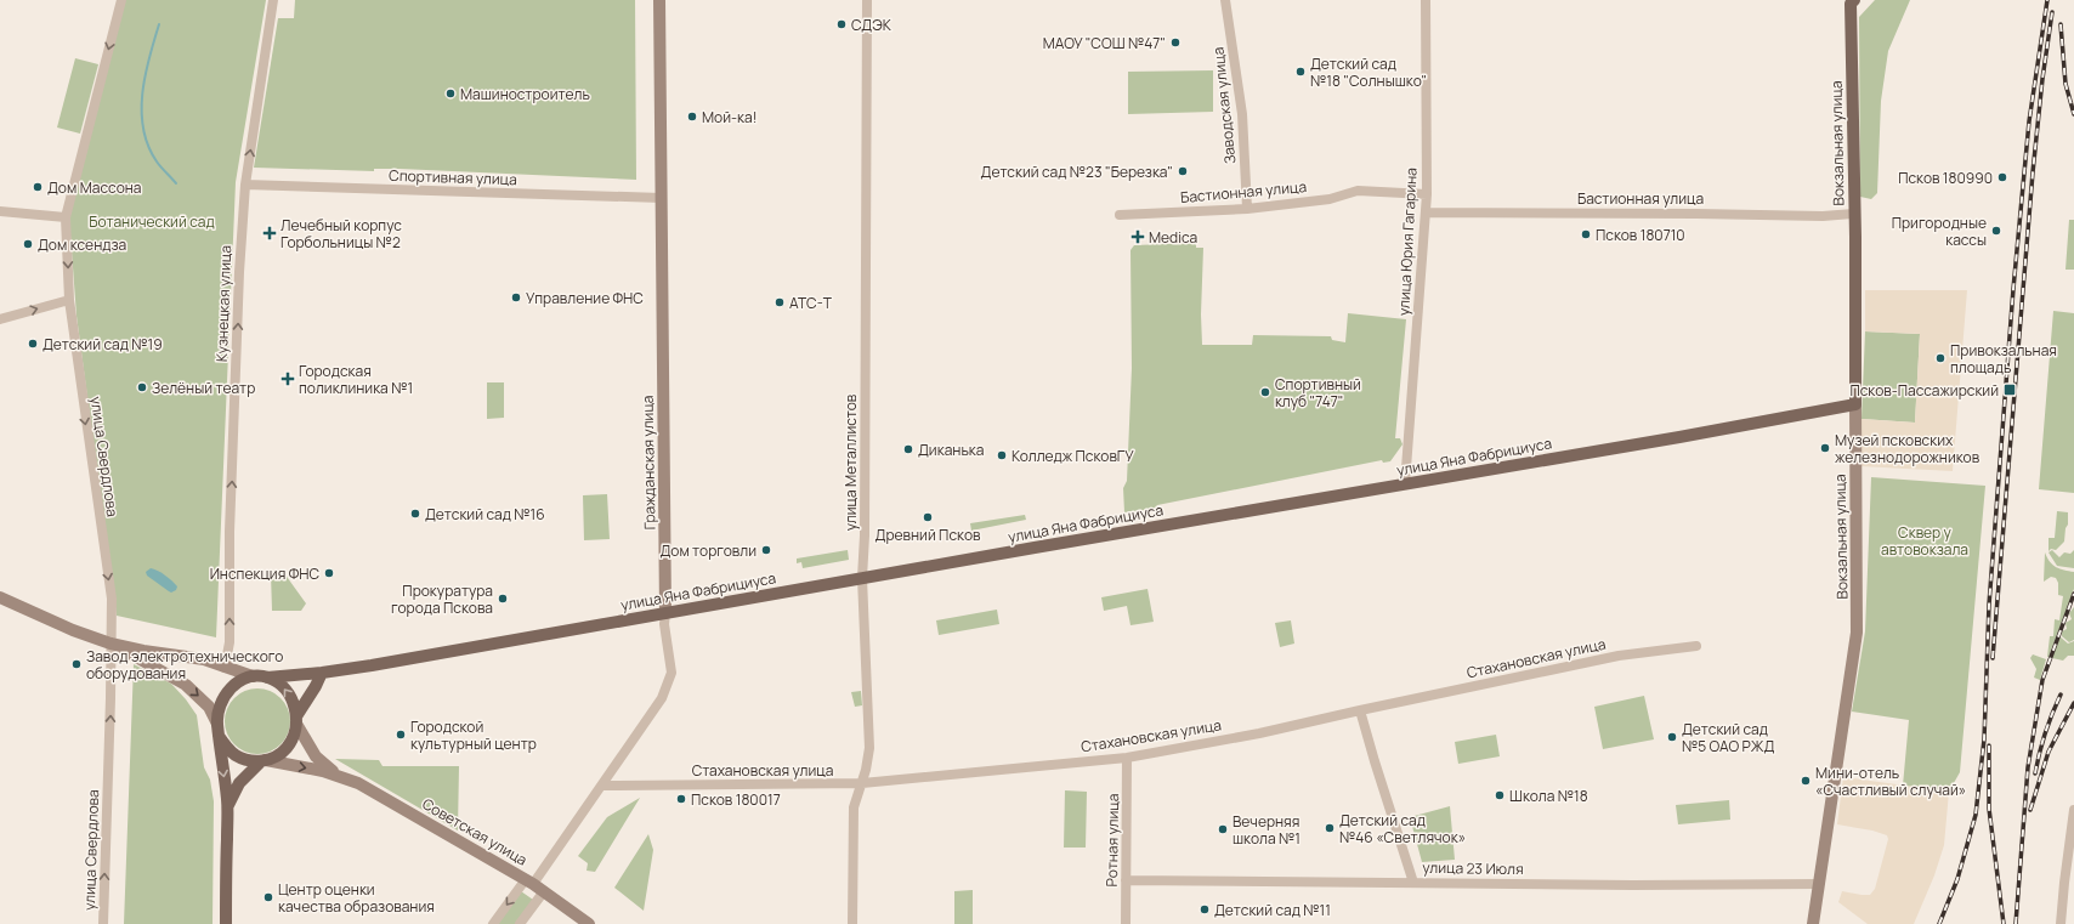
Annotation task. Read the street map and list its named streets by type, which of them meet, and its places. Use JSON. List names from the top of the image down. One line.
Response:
{"streets":{"main road":["Вокзальная улица","улица Яна Фабрициуса"],"street":["Заводская улица","Спортивная улица","Бастионная улица","улица Юрия Гагарина","Кузнецкая улица","улица Свердлова","Гражданская улица","улица Металлистов","Стахановская улица","Советская улица","Ротная улица","улица 23 Июля"]},"crossings":[["Заводская улица","Бастионная улица"],["Вокзальная улица","Бастионная улица"],["Вокзальная улица","улица Яна Фабрициуса"],["Вокзальная улица","улица 23 Июля"],["Спортивная улица","Кузнецкая улица"],["Спортивная улица","Гражданская улица"],["Бастионная улица","улица Юрия Гагарина"],["улица Юрия Гагарина","улица Яна Фабрициуса"],["улица Яна Фабрициуса","Гражданская улица"],["улица Яна Фабрициуса","улица Металлистов"],["улица Яна Фабрициуса","Советская улица"],["Гражданская улица","Стахановская улица"],["Гражданская улица","Советская улица"],["улица Металлистов","Стахановская улица"],["Стахановская улица","Ротная улица"],["Ротная улица","улица 23 Июля"]],"one_way":["Кузнецкая улица"],"parks":["Ботанический сад","Сквер у автовокзала"],"places":{"other":["СДЭК","МАОУ \"СОШ №47\"","Детский сад №18 \"Солнышко\"","Машиностроитель","Мой-ка!","Детский сад №23 \"Березка\"","Псков 180990","Дом Масcона","Пригородные кассы","Псков 180710","Дом ксендза","Управление ФНС","ATC-T","Детский сад №19","Привокзальная площадь","Зелёный театр","Спортивный клуб \"747\"","Музей псковских железнодорожников","Диканька","Колледж ПсковГУ","Детский сад №16","Древний Псков","Дом торговли","Инспекция ФНС","Прокуратура города Пскова","Завод электротехнического оборудования","Городской культурный центр","Детский сад №5 ОАО РЖД","Мини-отель «Счастливый случай»","Школа №18","Псков 180017","Детский сад №46 «Светлячок»","Вечерняя школа №1","Центр оценки качества образования","Детский сад №11"],"health":["Лечебный корпус Горбольницы №2","Medica","Городская поликлиника №1"],"transit":["Псков-Пассажирский"]}}
